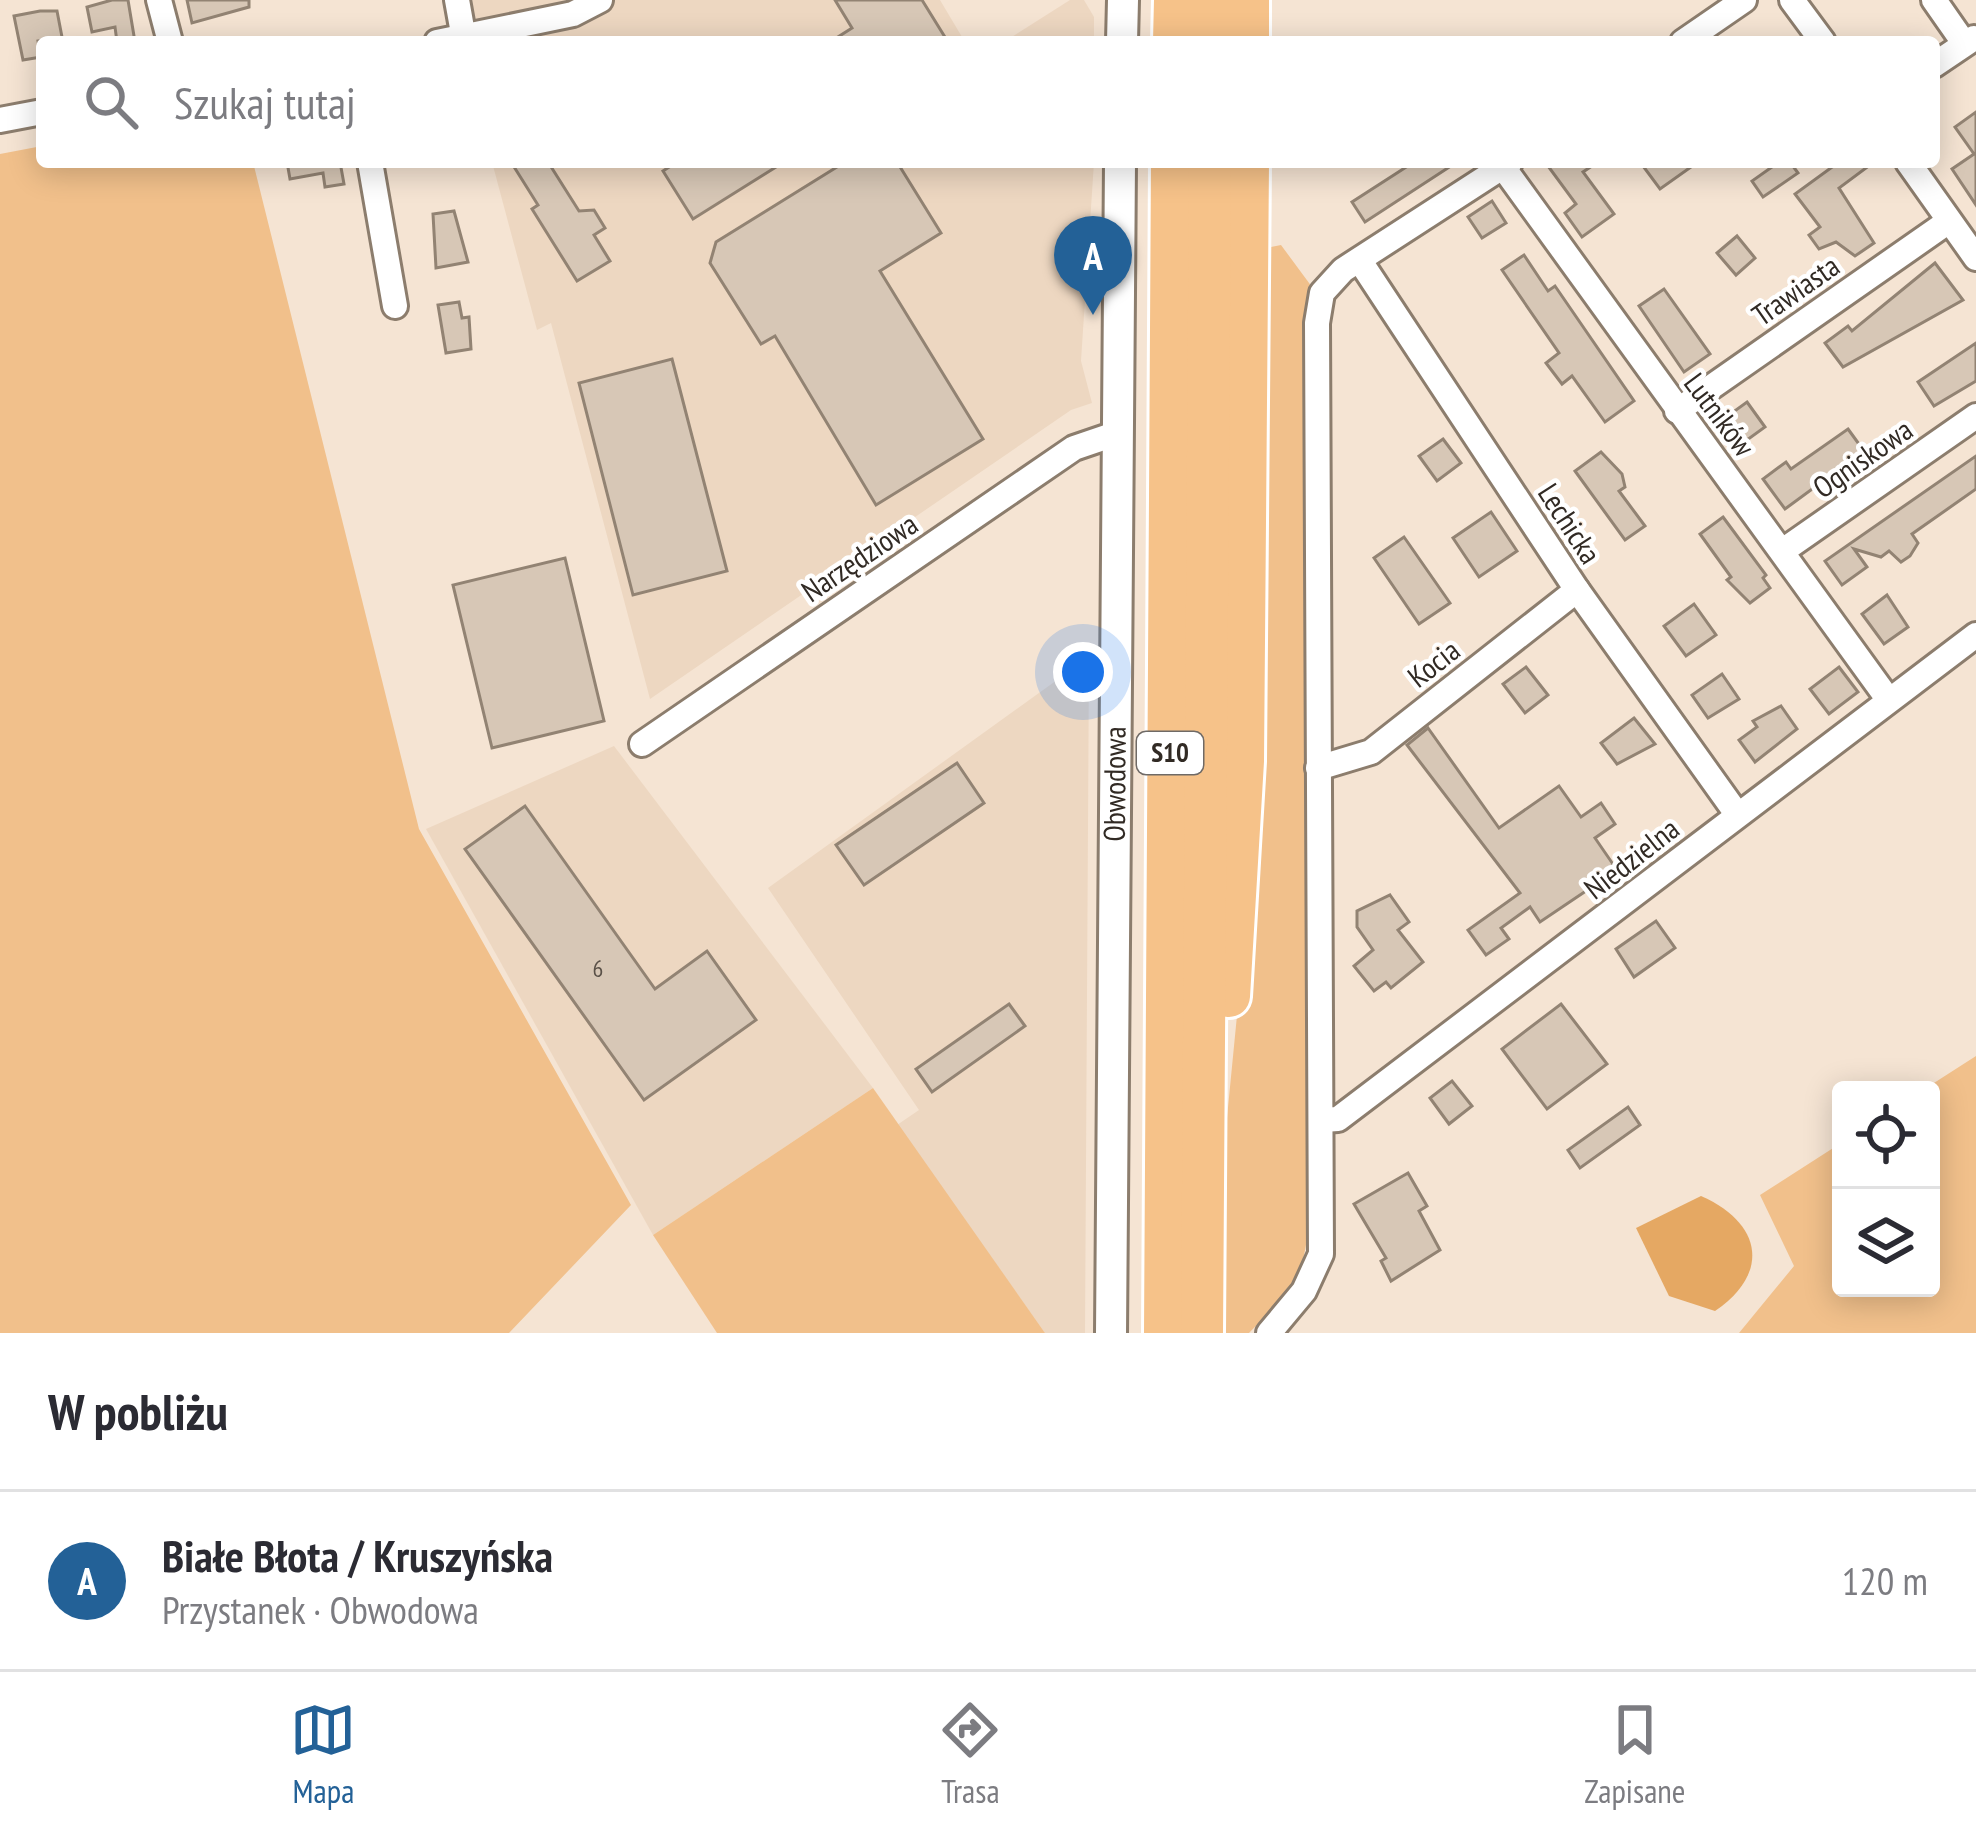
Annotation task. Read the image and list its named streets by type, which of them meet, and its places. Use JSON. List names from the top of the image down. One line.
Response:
{"streets":{"highway":["S10"],"street":["Trawiasta","Lutników","Ogniskowa","Lechicka","Narzędziowa","Kocia","Obwodowa","Niedzielna"]},"crossings":[["Trawiasta","Lutników"],["Lutników","Ogniskowa"],["Lutników","Niedzielna"],["Lechicka","Kocia"],["Lechicka","Niedzielna"],["Narzędziowa","Obwodowa"]],"house_numbers":["6"],"page":{"search":"Szukaj tutaj","pins":"A","heading":"W pobliżu","list":[{"mark":"A","name":"Białe Błota / Kruszyńska","note":"Przystanek · Obwodowa","value":"120 m"}],"nav":["Mapa","Trasa","Zapisane"]}}
